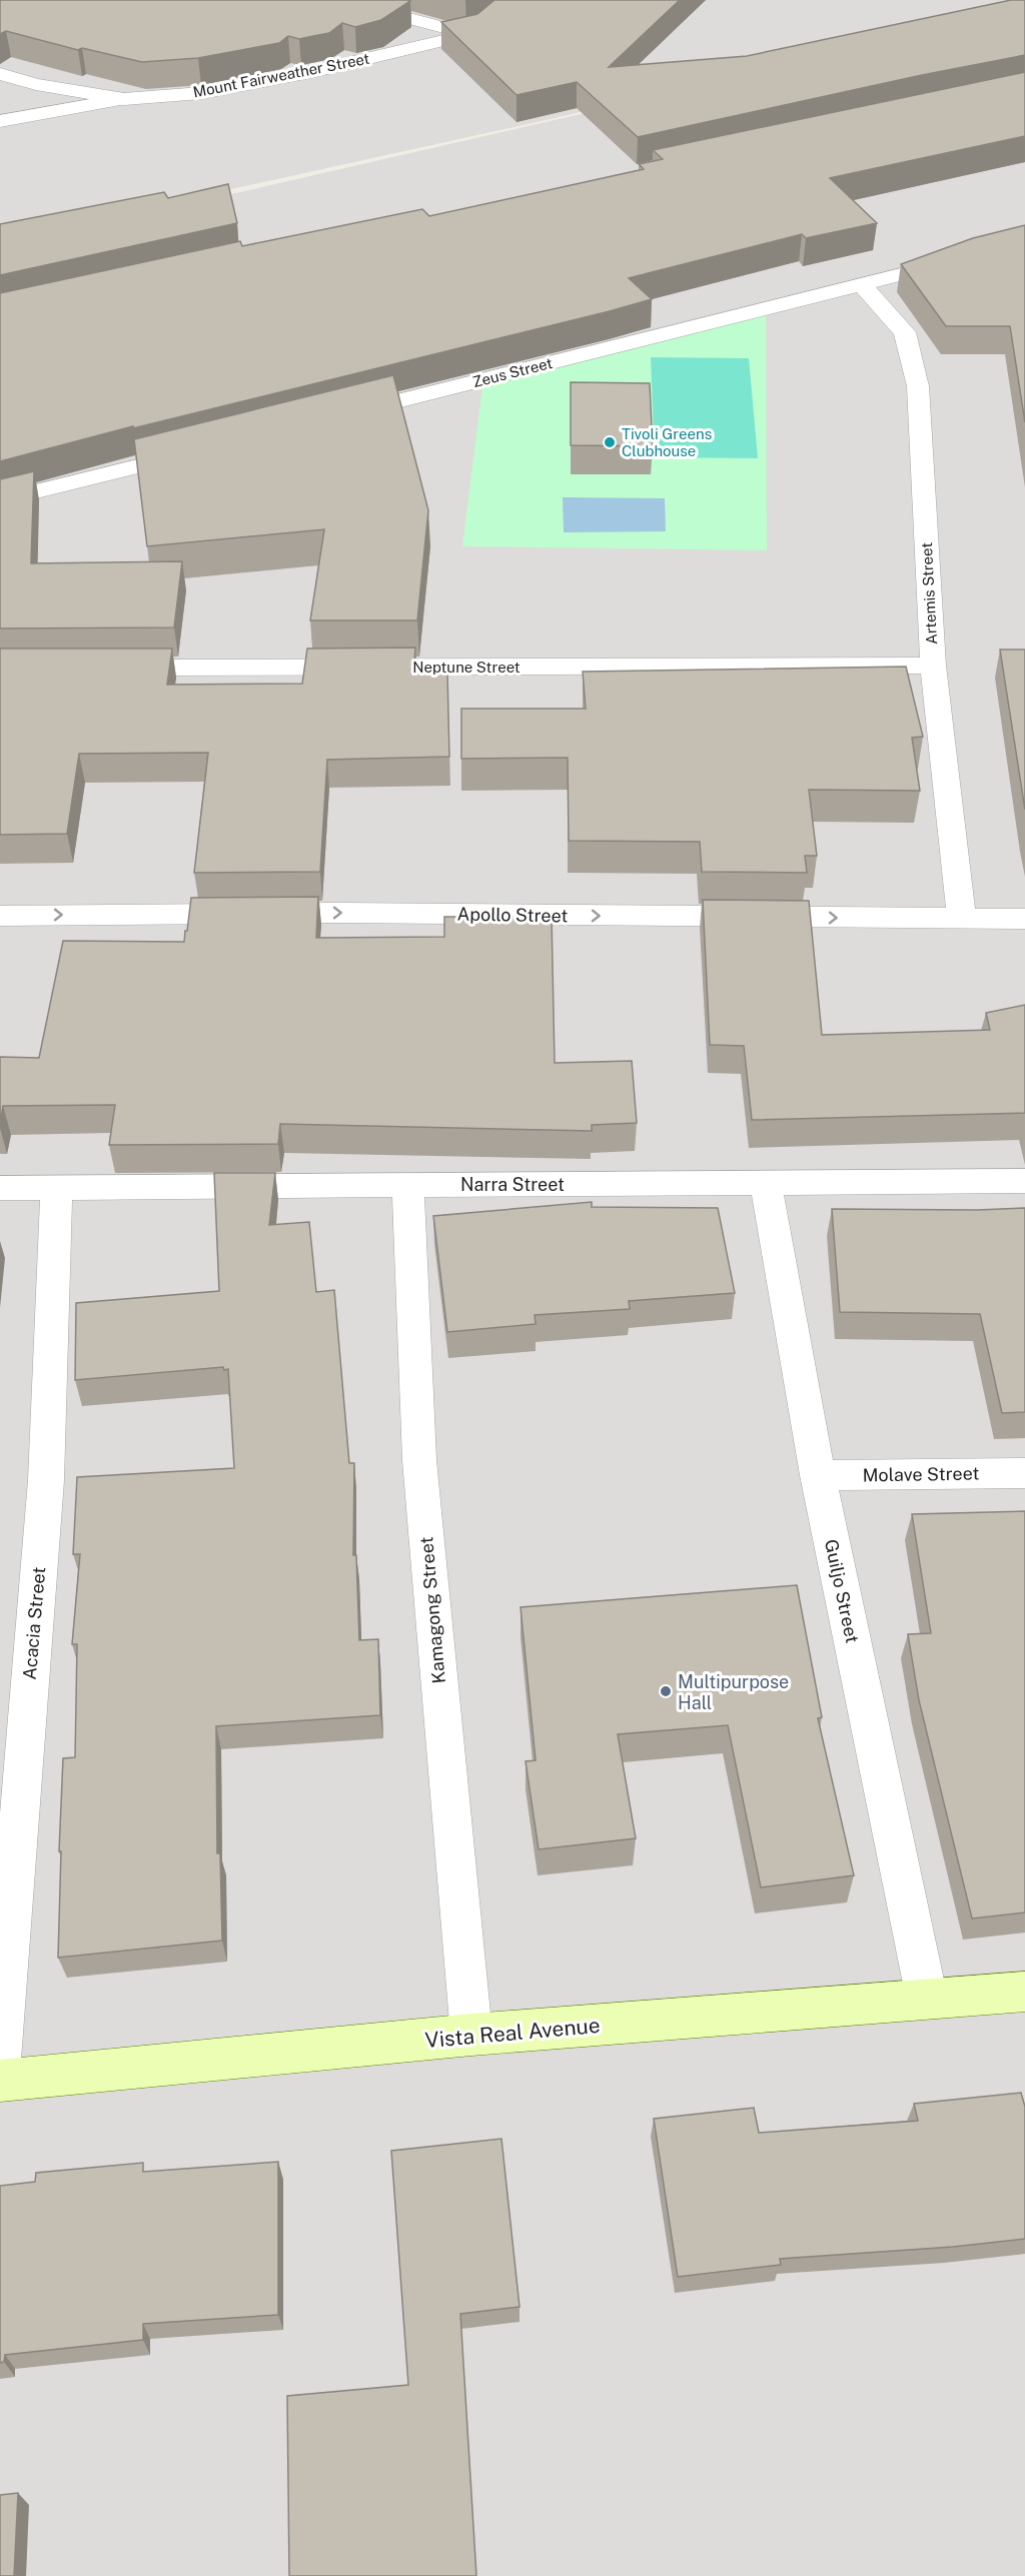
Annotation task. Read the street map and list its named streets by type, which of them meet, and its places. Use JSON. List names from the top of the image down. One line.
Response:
{"streets":{"street":["Mount Fairweather Street","Zeus Street","Artemis Street","Neptune Street","Apollo Street","Narra Street","Molave Street","Guiljo Street","Kamagong Street","Acacia Street","Vista Real Avenue"]},"crossings":[["Zeus Street","Artemis Street"],["Artemis Street","Neptune Street"],["Artemis Street","Apollo Street"],["Narra Street","Guiljo Street"],["Narra Street","Kamagong Street"],["Narra Street","Acacia Street"],["Molave Street","Guiljo Street"],["Guiljo Street","Vista Real Avenue"],["Kamagong Street","Vista Real Avenue"]],"one_way":["Apollo Street"],"places":["Tivoli Greens Clubhouse","Multipurpose Hall"]}
